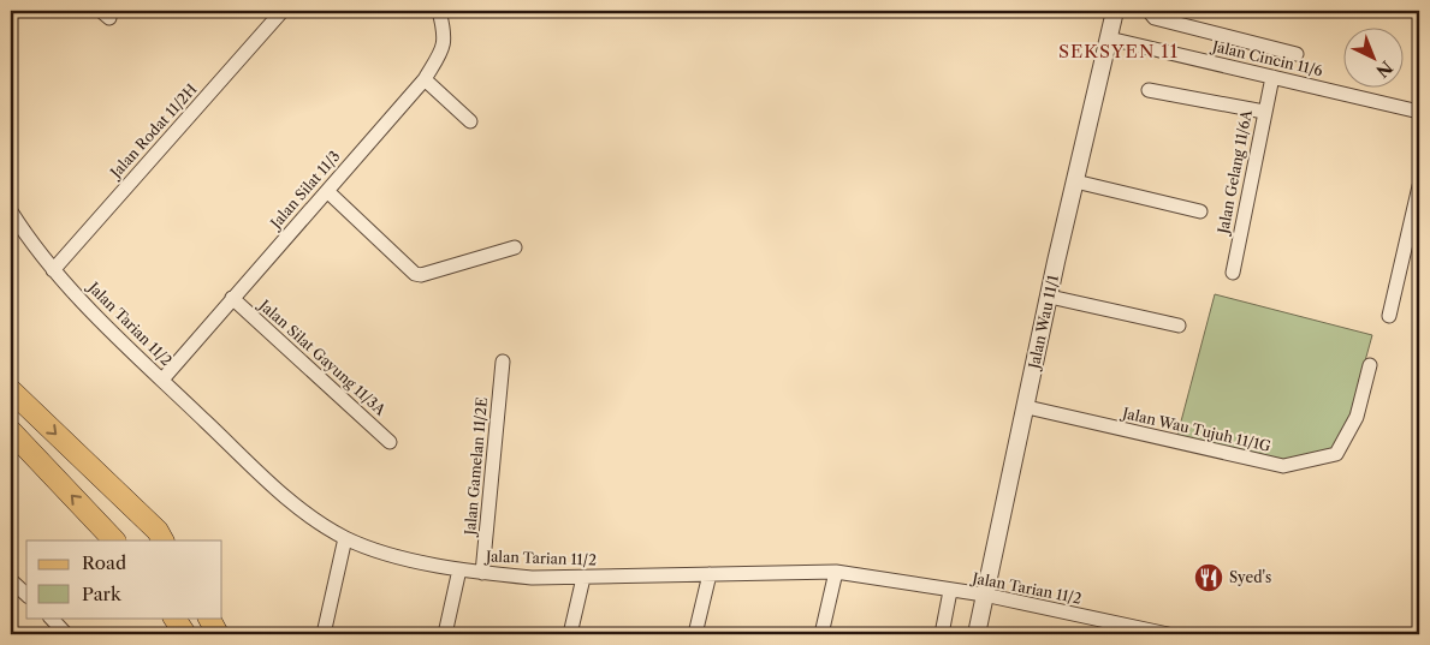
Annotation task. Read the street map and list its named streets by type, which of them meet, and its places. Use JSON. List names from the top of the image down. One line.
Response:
{"streets":{"street":["Jalan Cincin 11/6","Jalan Rodat 11/2H","Jalan Gelang 11/6A","Jalan Silat 11/3","Jalan Wau 11/1","Jalan Tarian 11/2","Jalan Silat Gayung 11/3A","Jalan Wau Tujuh 11/1G","Jalan Gamelan 11/2E"]},"crossings":[["Jalan Cincin 11/6","Jalan Gelang 11/6A"],["Jalan Cincin 11/6","Jalan Wau 11/1"],["Jalan Rodat 11/2H","Jalan Tarian 11/2"],["Jalan Silat 11/3","Jalan Tarian 11/2"],["Jalan Silat 11/3","Jalan Silat Gayung 11/3A"],["Jalan Wau 11/1","Jalan Tarian 11/2"],["Jalan Wau 11/1","Jalan Wau Tujuh 11/1G"],["Jalan Tarian 11/2","Jalan Gamelan 11/2E"]],"districts":["SEKSYEN 11"],"places":{"restaurant":["Syed's"]},"legend":["Road","Park"],"north":"bottom right"}
